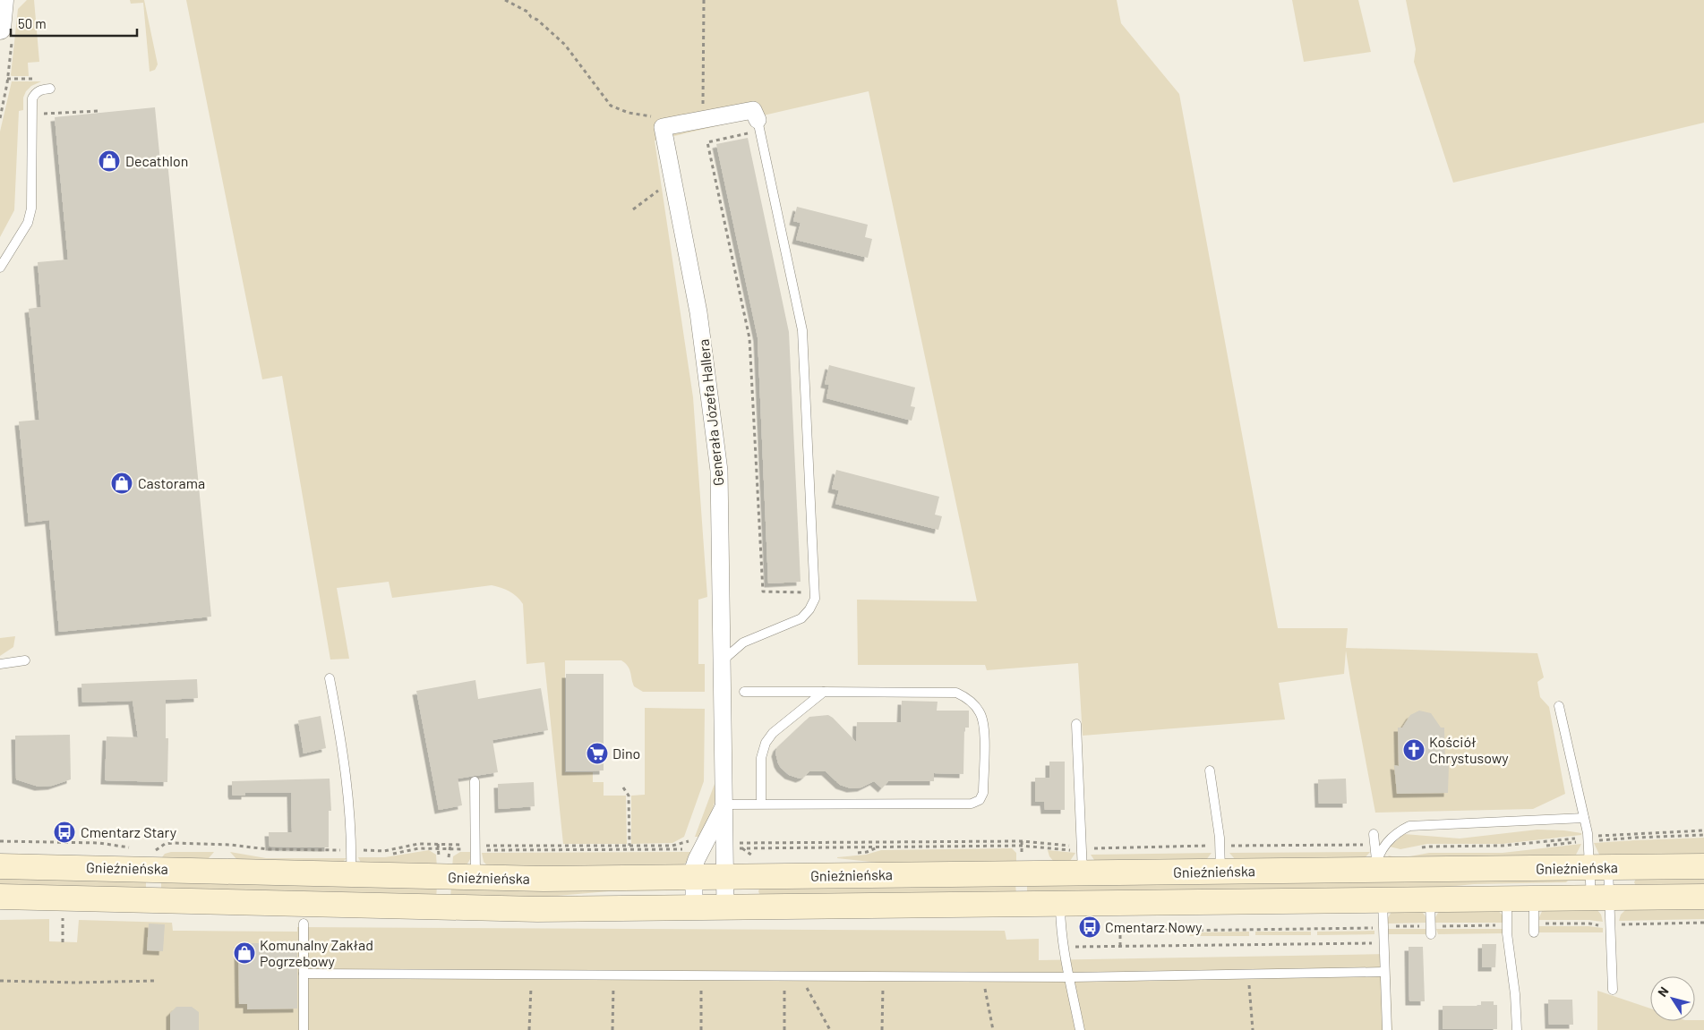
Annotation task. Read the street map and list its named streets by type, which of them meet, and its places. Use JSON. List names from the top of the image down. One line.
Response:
{"streets":{"main road":["Gnieźnieńska"],"street":["Generała Józefa Hallera"]},"crossings":[["Generała Józefa Hallera","Gnieźnieńska"]],"places":{"shop":["Decathlon","Castorama","Komunalny Zakład Pogrzebowy"],"church":["Kościół Chrystusowy"],"supermarket":["Dino"],"bus stop":["Cmentarz Stary","Cmentarz Nowy"]},"scale_bar":"50 m","north":"top left"}
